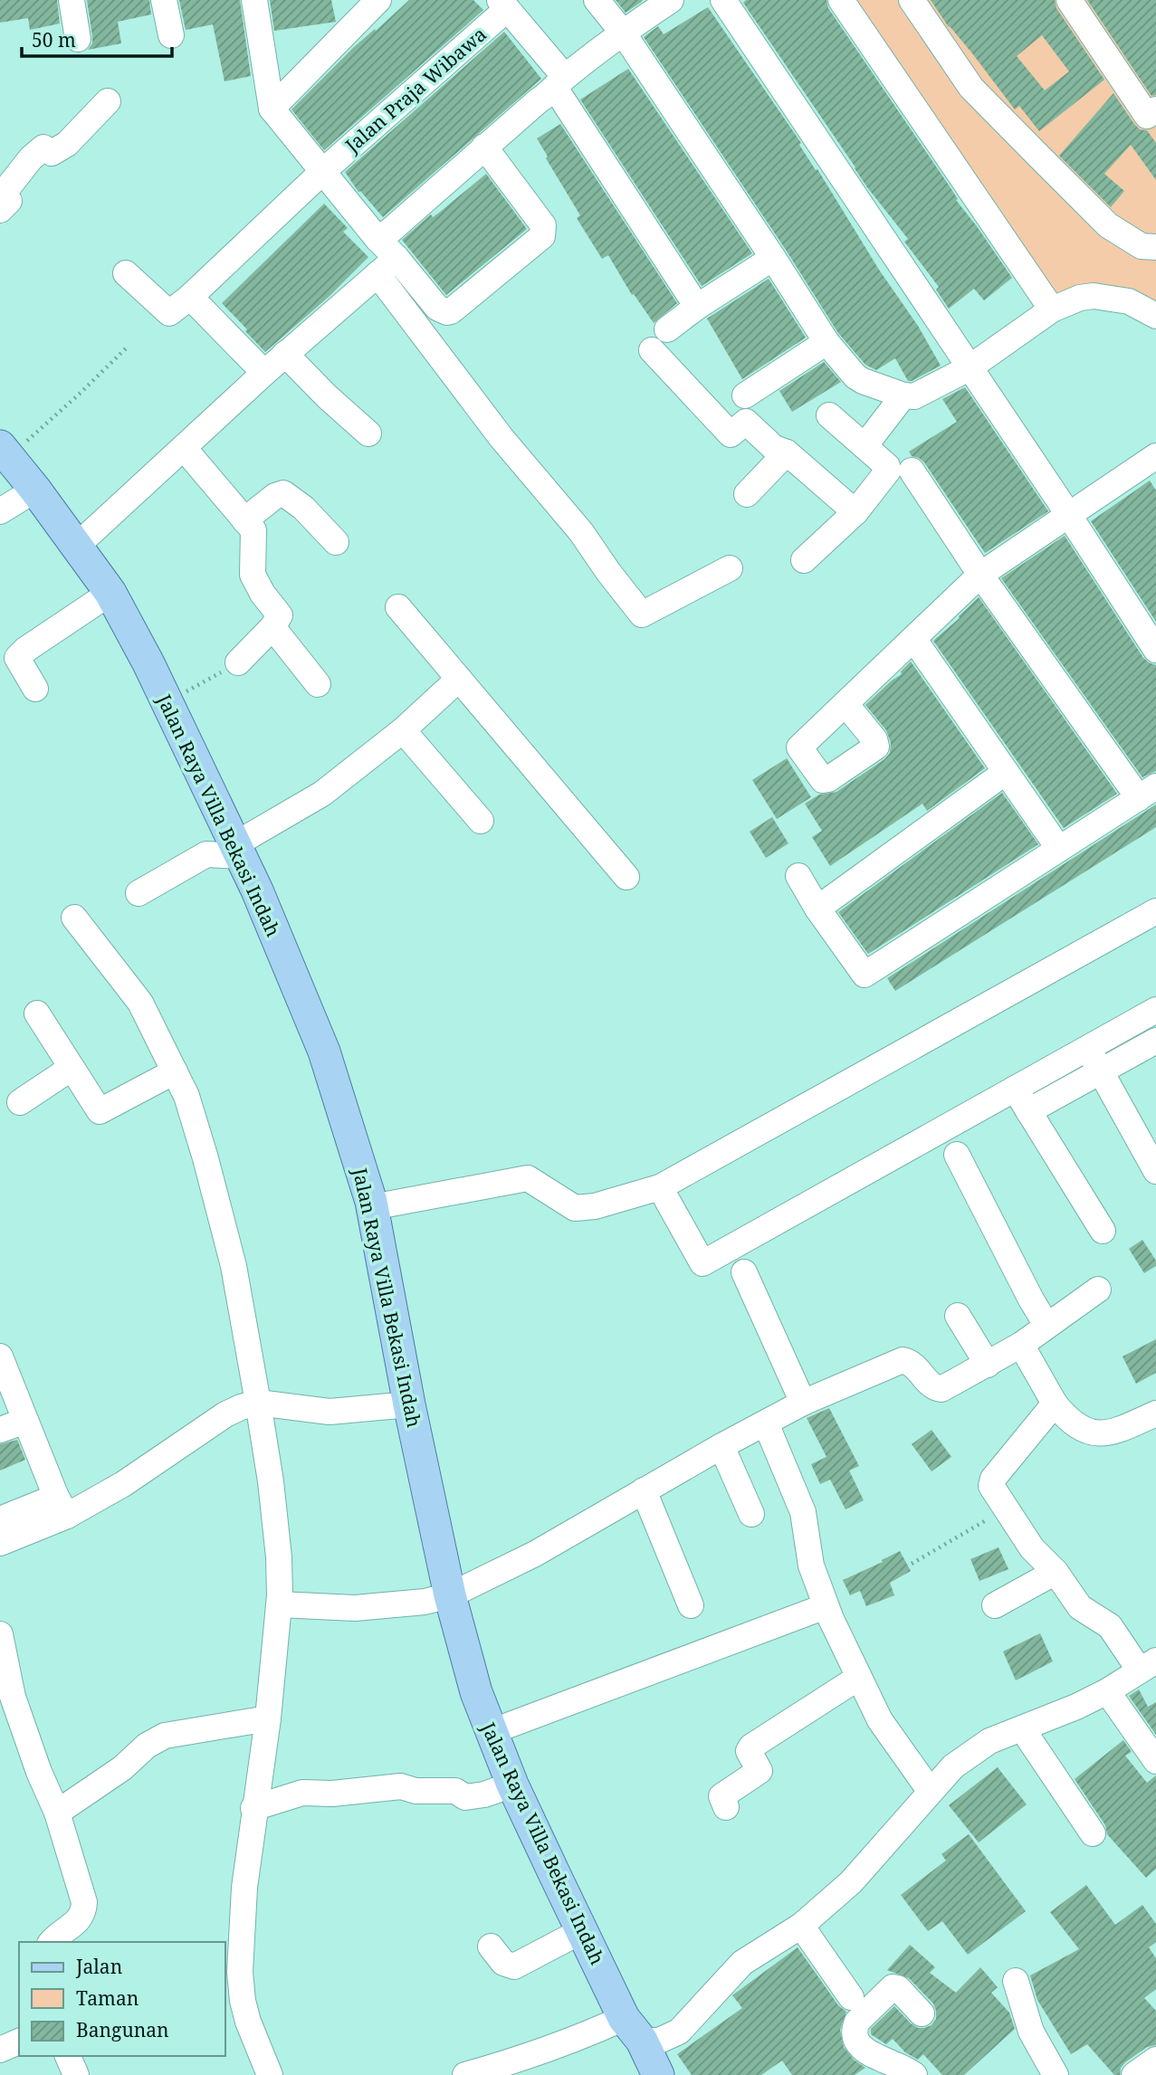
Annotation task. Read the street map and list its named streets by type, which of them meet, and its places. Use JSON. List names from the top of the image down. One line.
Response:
{"streets":{"main road":["Jalan Raya Villa Bekasi Indah"],"street":["Jalan Praja Wibawa"]},"legend":["Jalan","Taman","Bangunan"],"scale_bar":"50 m"}
